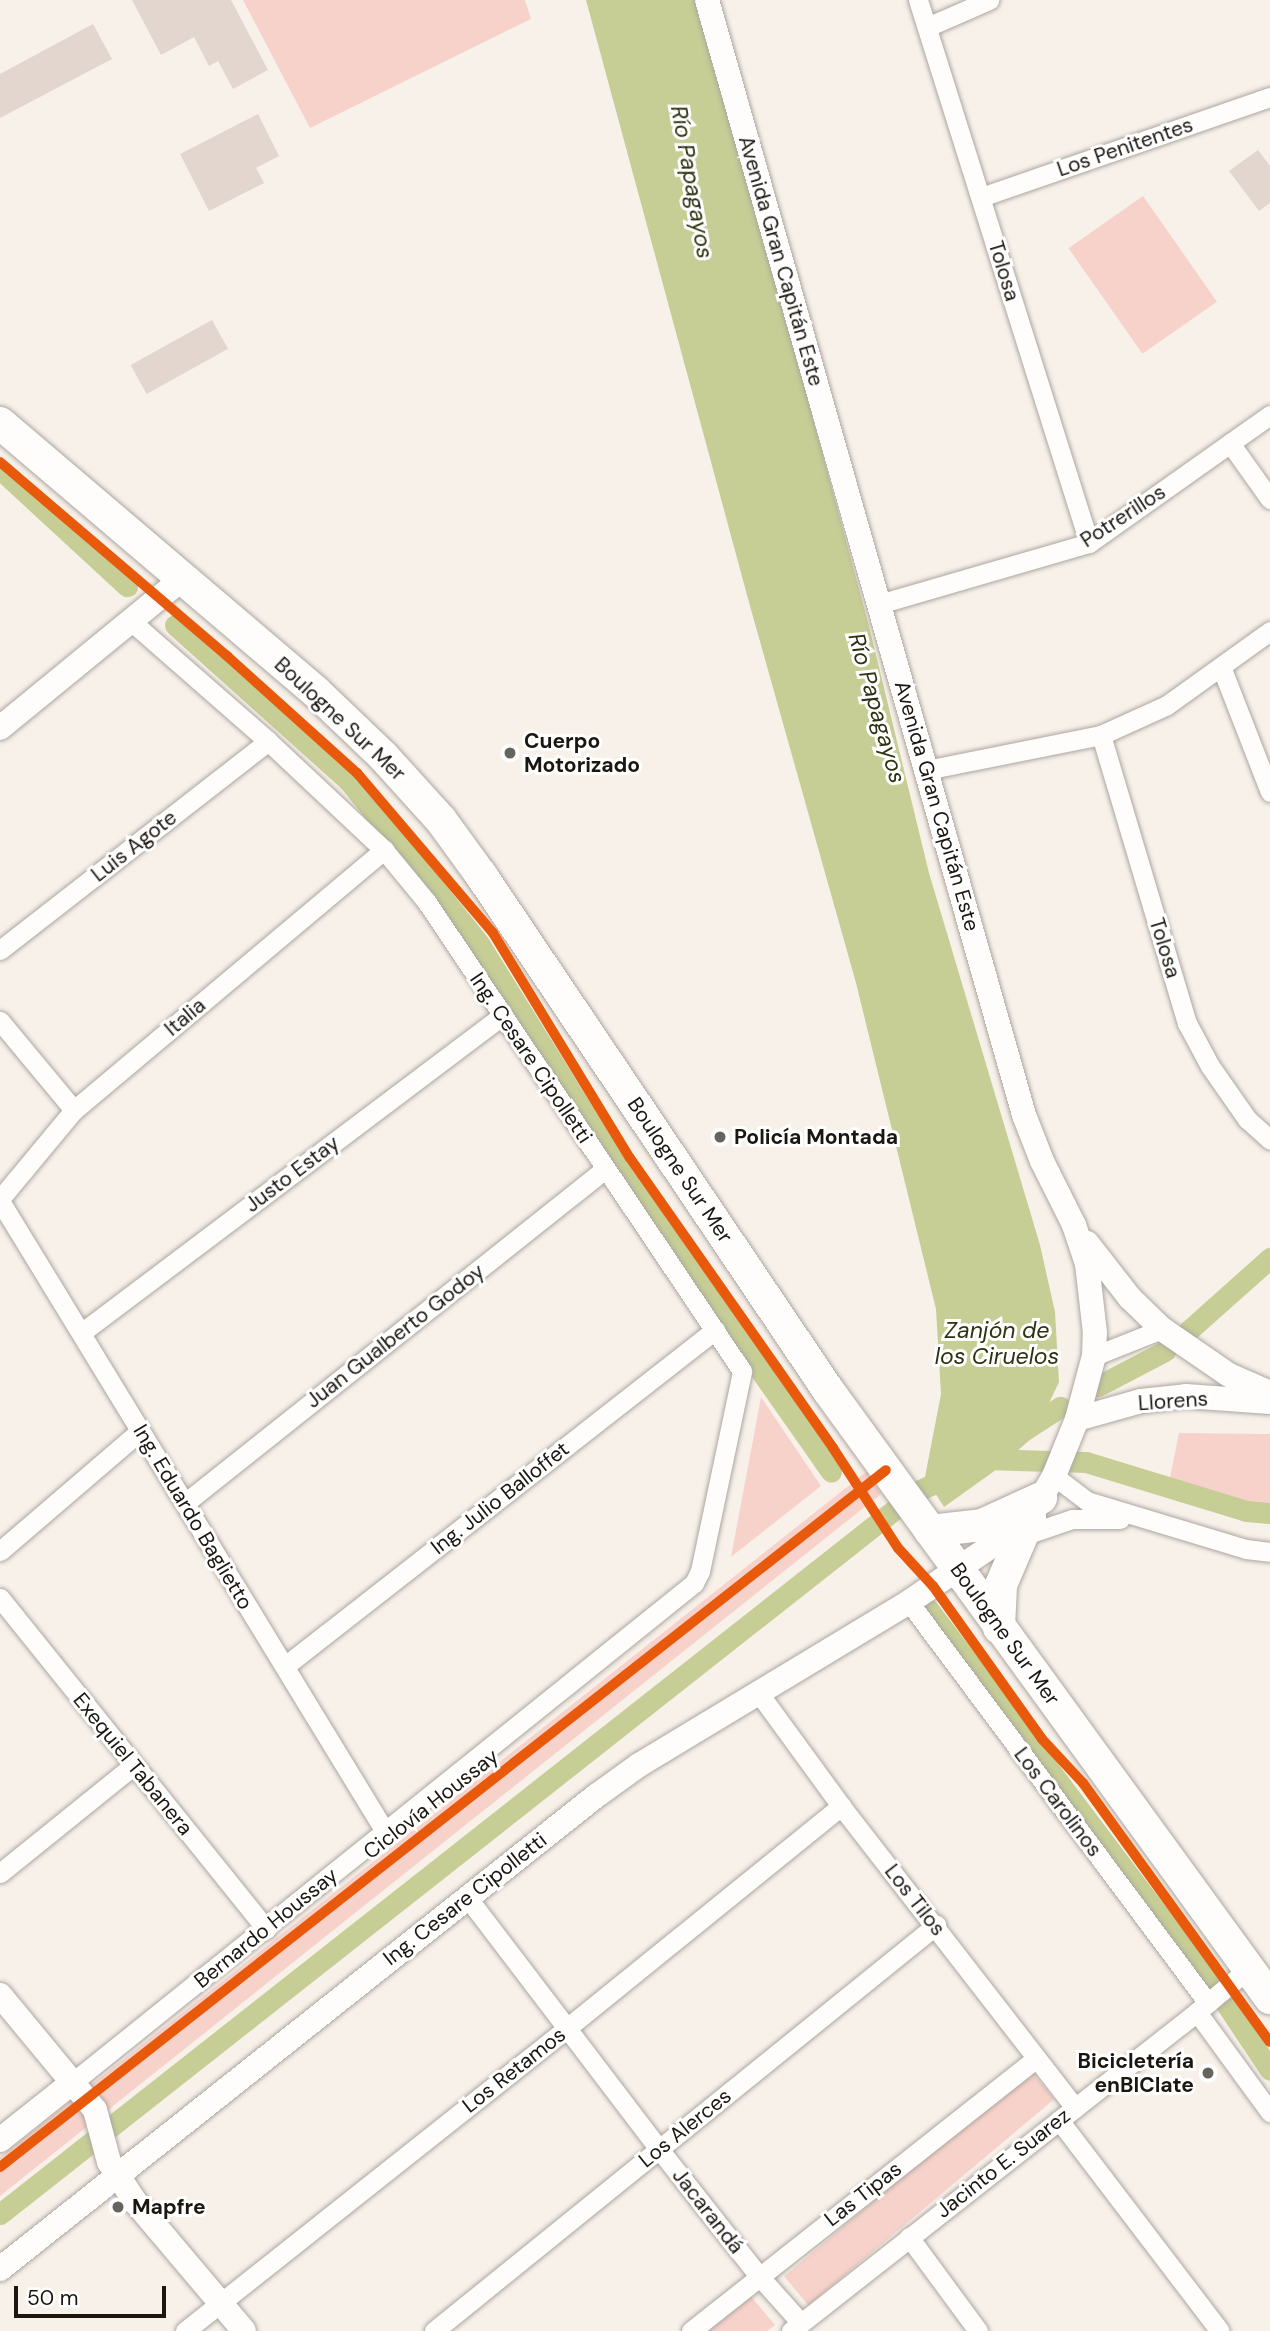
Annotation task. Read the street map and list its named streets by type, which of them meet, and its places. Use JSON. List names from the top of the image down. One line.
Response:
{"streets":{"main road":["Boulogne Sur Mer"],"street":["Los Penitentes","Avenida Gran Capitán Este","Tolosa","Potrerillos","Luis Agote","Italia","Ing. Cesare Cipolletti","Justo Estay","Juan Gualberto Godoy","Llorens","Ing. Julio Balloffet","Ing. Eduardo Baglietto","Exequiel Tabanera","Los Carolinos","Los Tilos","Bernardo Houssay","Los Retamos","Los Alerces","Jacinto E. Suarez","Las Tipas","Jacarandá"],"cycle path":["Ciclovía Houssay"]},"crossings":[["Los Penitentes","Tolosa"],["Avenida Gran Capitán Este","Potrerillos"],["Avenida Gran Capitán Este","Llorens"],["Tolosa","Potrerillos"],["Boulogne Sur Mer","Ing. Cesare Cipolletti"],["Boulogne Sur Mer","Jacinto E. Suarez"],["Luis Agote","Ing. Cesare Cipolletti"],["Italia","Ing. Cesare Cipolletti"],["Italia","Ing. Eduardo Baglietto"],["Ing. Cesare Cipolletti","Justo Estay"],["Ing. Cesare Cipolletti","Juan Gualberto Godoy"],["Ing. Cesare Cipolletti","Ing. Julio Balloffet"],["Ing. Cesare Cipolletti","Los Carolinos"],["Ing. Cesare Cipolletti","Los Tilos"],["Ing. Cesare Cipolletti","Bernardo Houssay"],["Ing. Cesare Cipolletti","Jacarandá"],["Justo Estay","Ing. Eduardo Baglietto"],["Juan Gualberto Godoy","Ing. Eduardo Baglietto"],["Ing. Julio Balloffet","Ing. Eduardo Baglietto"],["Ing. Eduardo Baglietto","Bernardo Houssay"],["Exequiel Tabanera","Bernardo Houssay"],["Los Carolinos","Jacinto E. Suarez"],["Los Tilos","Los Retamos"],["Los Tilos","Los Alerces"],["Los Tilos","Jacinto E. Suarez"],["Los Tilos","Las Tipas"],["Los Retamos","Jacarandá"],["Los Alerces","Jacarandá"],["Jacinto E. Suarez","Jacarandá"],["Las Tipas","Jacarandá"]],"water":["Río Papagayos","Zanjón de los Ciruelos"],"places":["Cuerpo Motorizado","Policía Montada","Bicicletería enBICIate","Mapfre"],"scale_bar":"50 m"}
